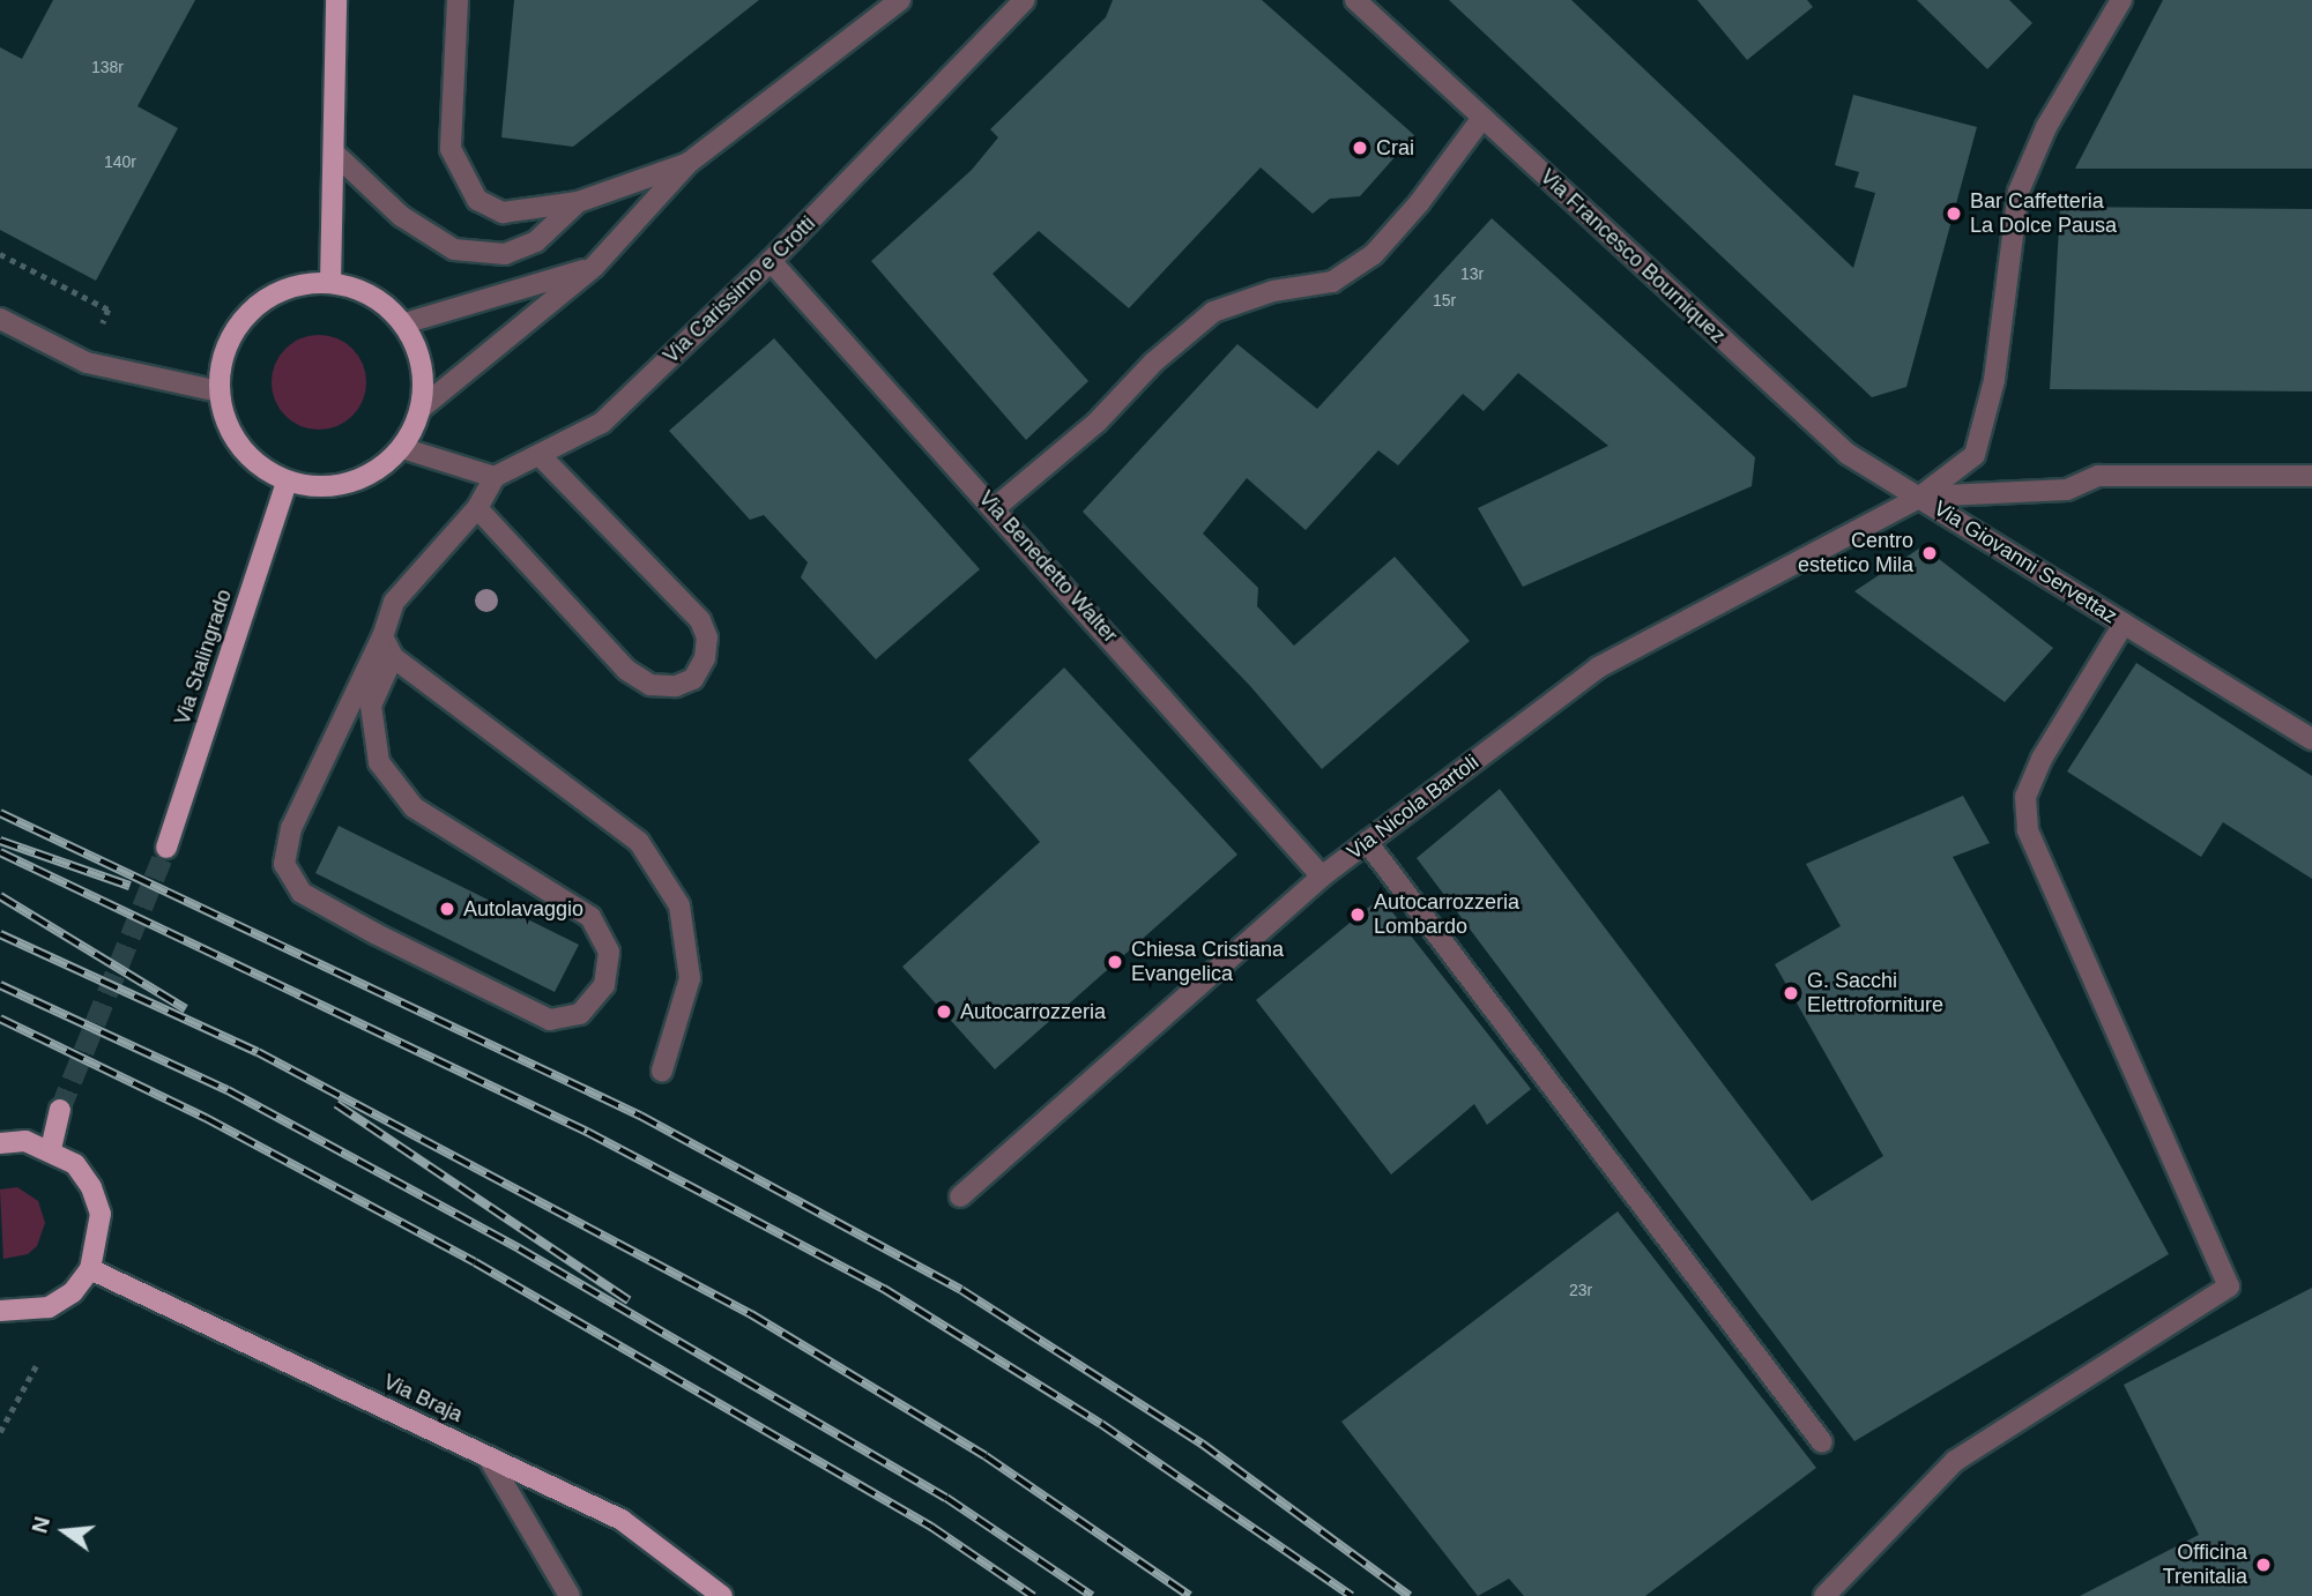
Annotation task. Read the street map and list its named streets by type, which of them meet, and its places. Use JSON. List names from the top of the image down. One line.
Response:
{"streets":{"main road":["Via Stalingrado","Via Braja"],"street":["Via Francesco Bourniquez","Via Carissimo e Crotti","Via Giovanni Servettaz","Via Benedetto Walter","Via Nicola Bartoli"]},"crossings":[["Via Francesco Bourniquez","Via Giovanni Servettaz"],["Via Francesco Bourniquez","Via Nicola Bartoli"],["Via Carissimo e Crotti","Via Benedetto Walter"],["Via Giovanni Servettaz","Via Nicola Bartoli"],["Via Benedetto Walter","Via Nicola Bartoli"]],"places":["Crai","Bar Caffetteria La Dolce Pausa","Centro estetico Mila","Autolavaggio","Autocarrozzeria Lombardo","Chiesa Cristiana Evangelica","G. Sacchi Elettroforniture","Autocarrozzeria","Officina Trenitalia"],"house_numbers":["138r","140r","13r","15r","23r"],"north":"left"}
